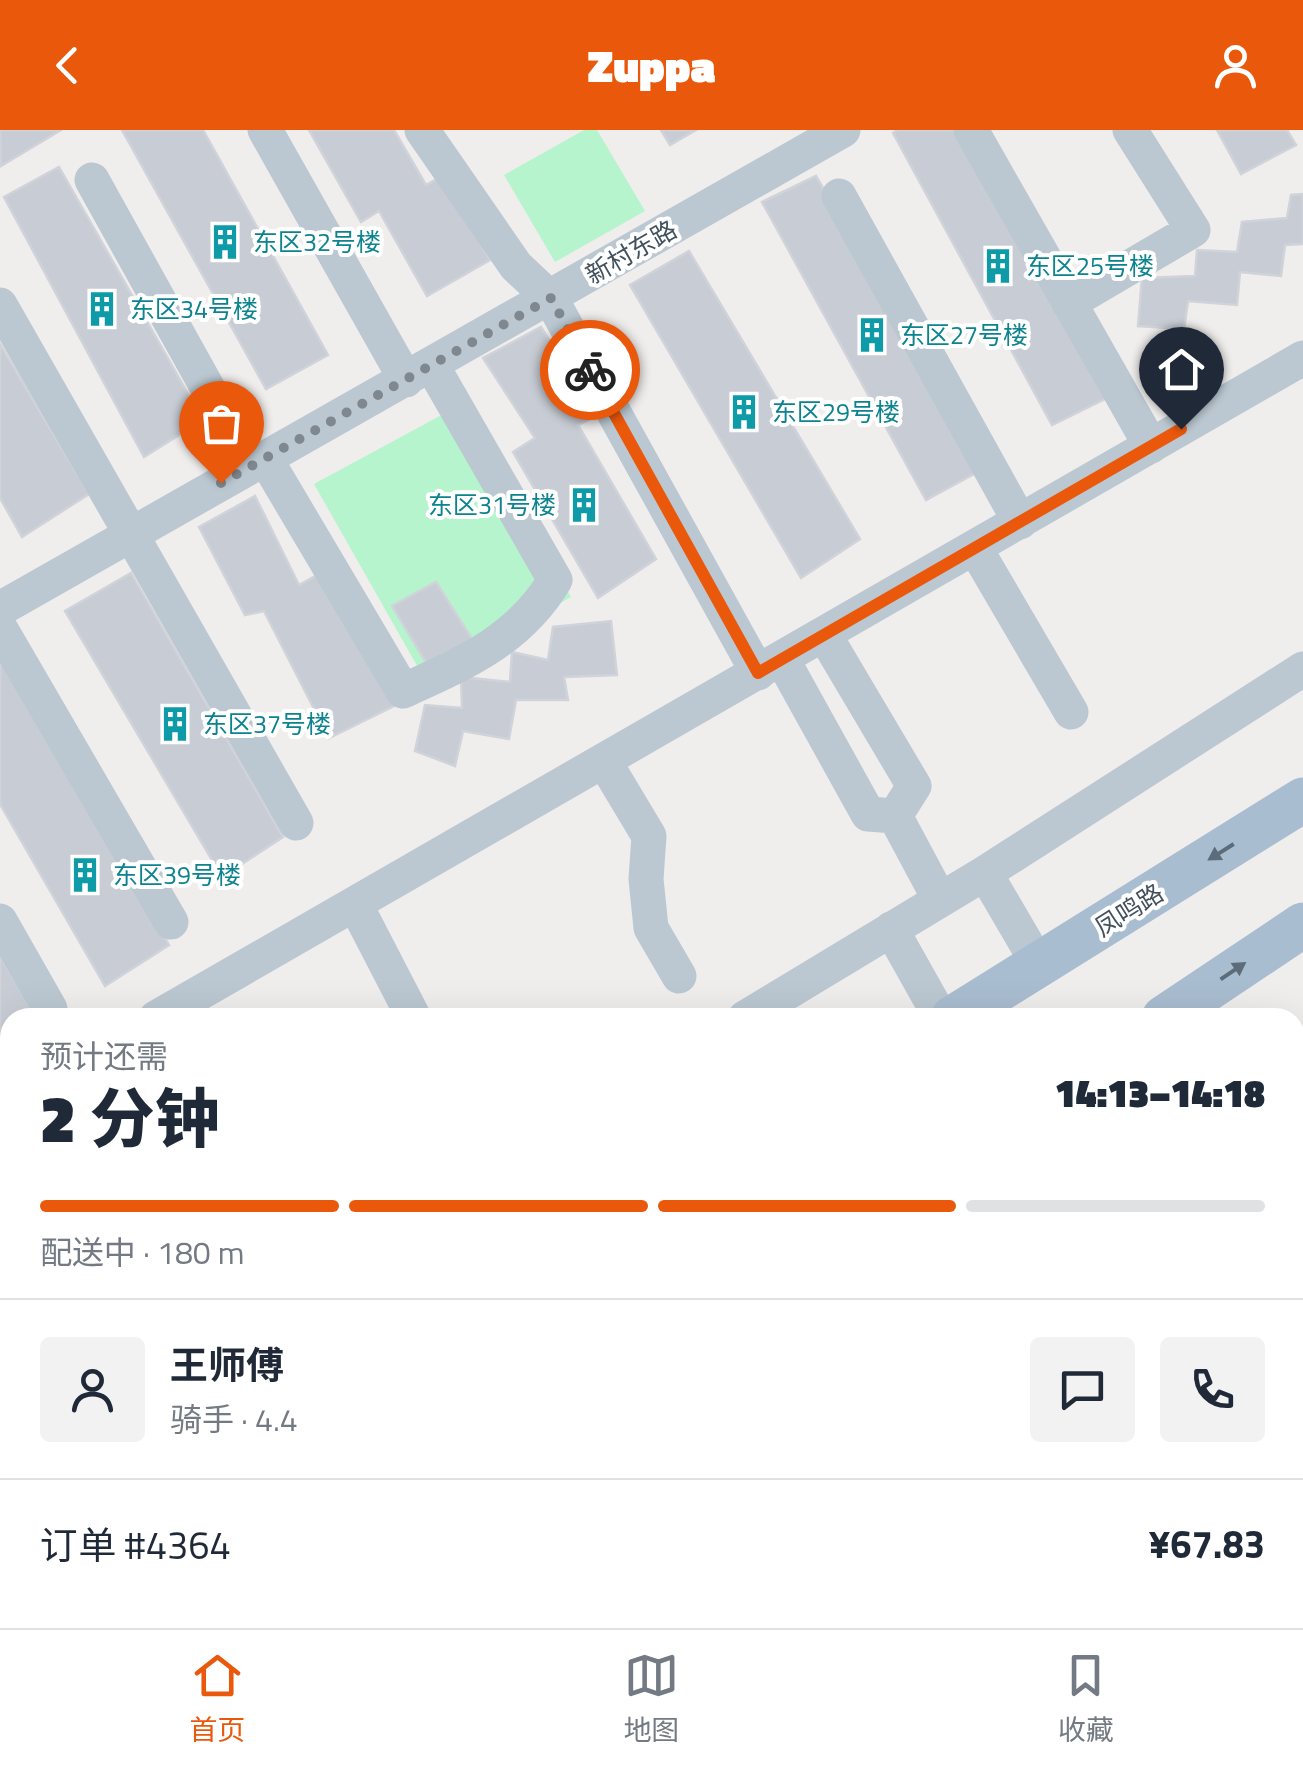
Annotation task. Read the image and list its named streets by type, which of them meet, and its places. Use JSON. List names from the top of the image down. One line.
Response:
{"streets":{"main road":["凤鸣路"],"street":["新村东路"]},"places":{"building":["东区32号楼","东区25号楼","东区34号楼","东区27号楼","东区29号楼","东区31号楼","东区37号楼","东区39号楼"]},"page":{"header":"Zuppa","heading":["2 分钟","预计还需","14:13–14:18"],"panel":["王师傅","骑手 · 4.4","订单 #4364","¥67.83"],"bar":"配送中 · 180 m","tabs":["首页","地图","收藏"]}}
